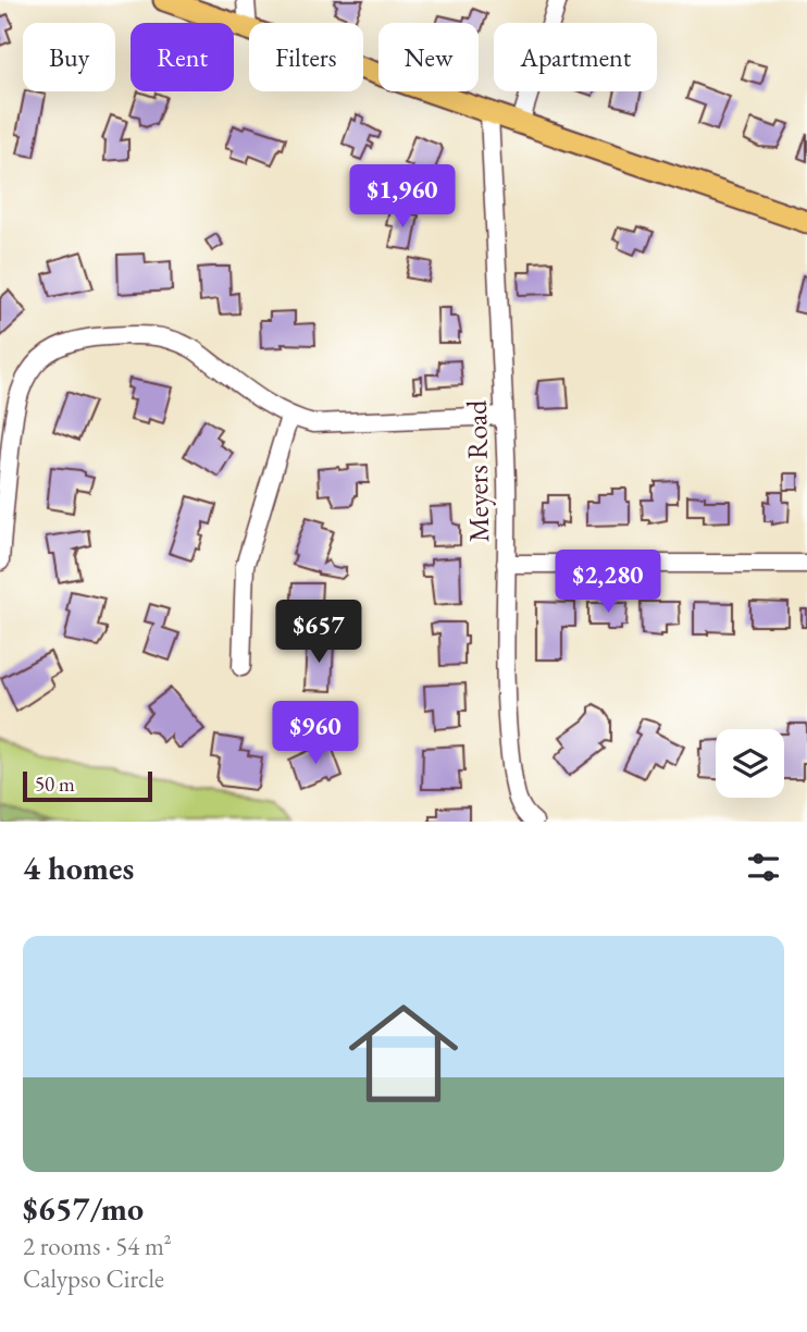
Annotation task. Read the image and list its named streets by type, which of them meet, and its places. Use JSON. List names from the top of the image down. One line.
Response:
{"streets":{"street":["Meyers Road"]},"scale_bar":"50 m","page":{"chip":["Buy","Rent","Filters","New","Apartment"],"price":["$1,960","$2,280","$657","$960"],"scale":"50 m","heading":"4 homes","list":[{"name":"$657/mo","note":"2 rooms · 54 m² · Calypso Circle"}]}}
